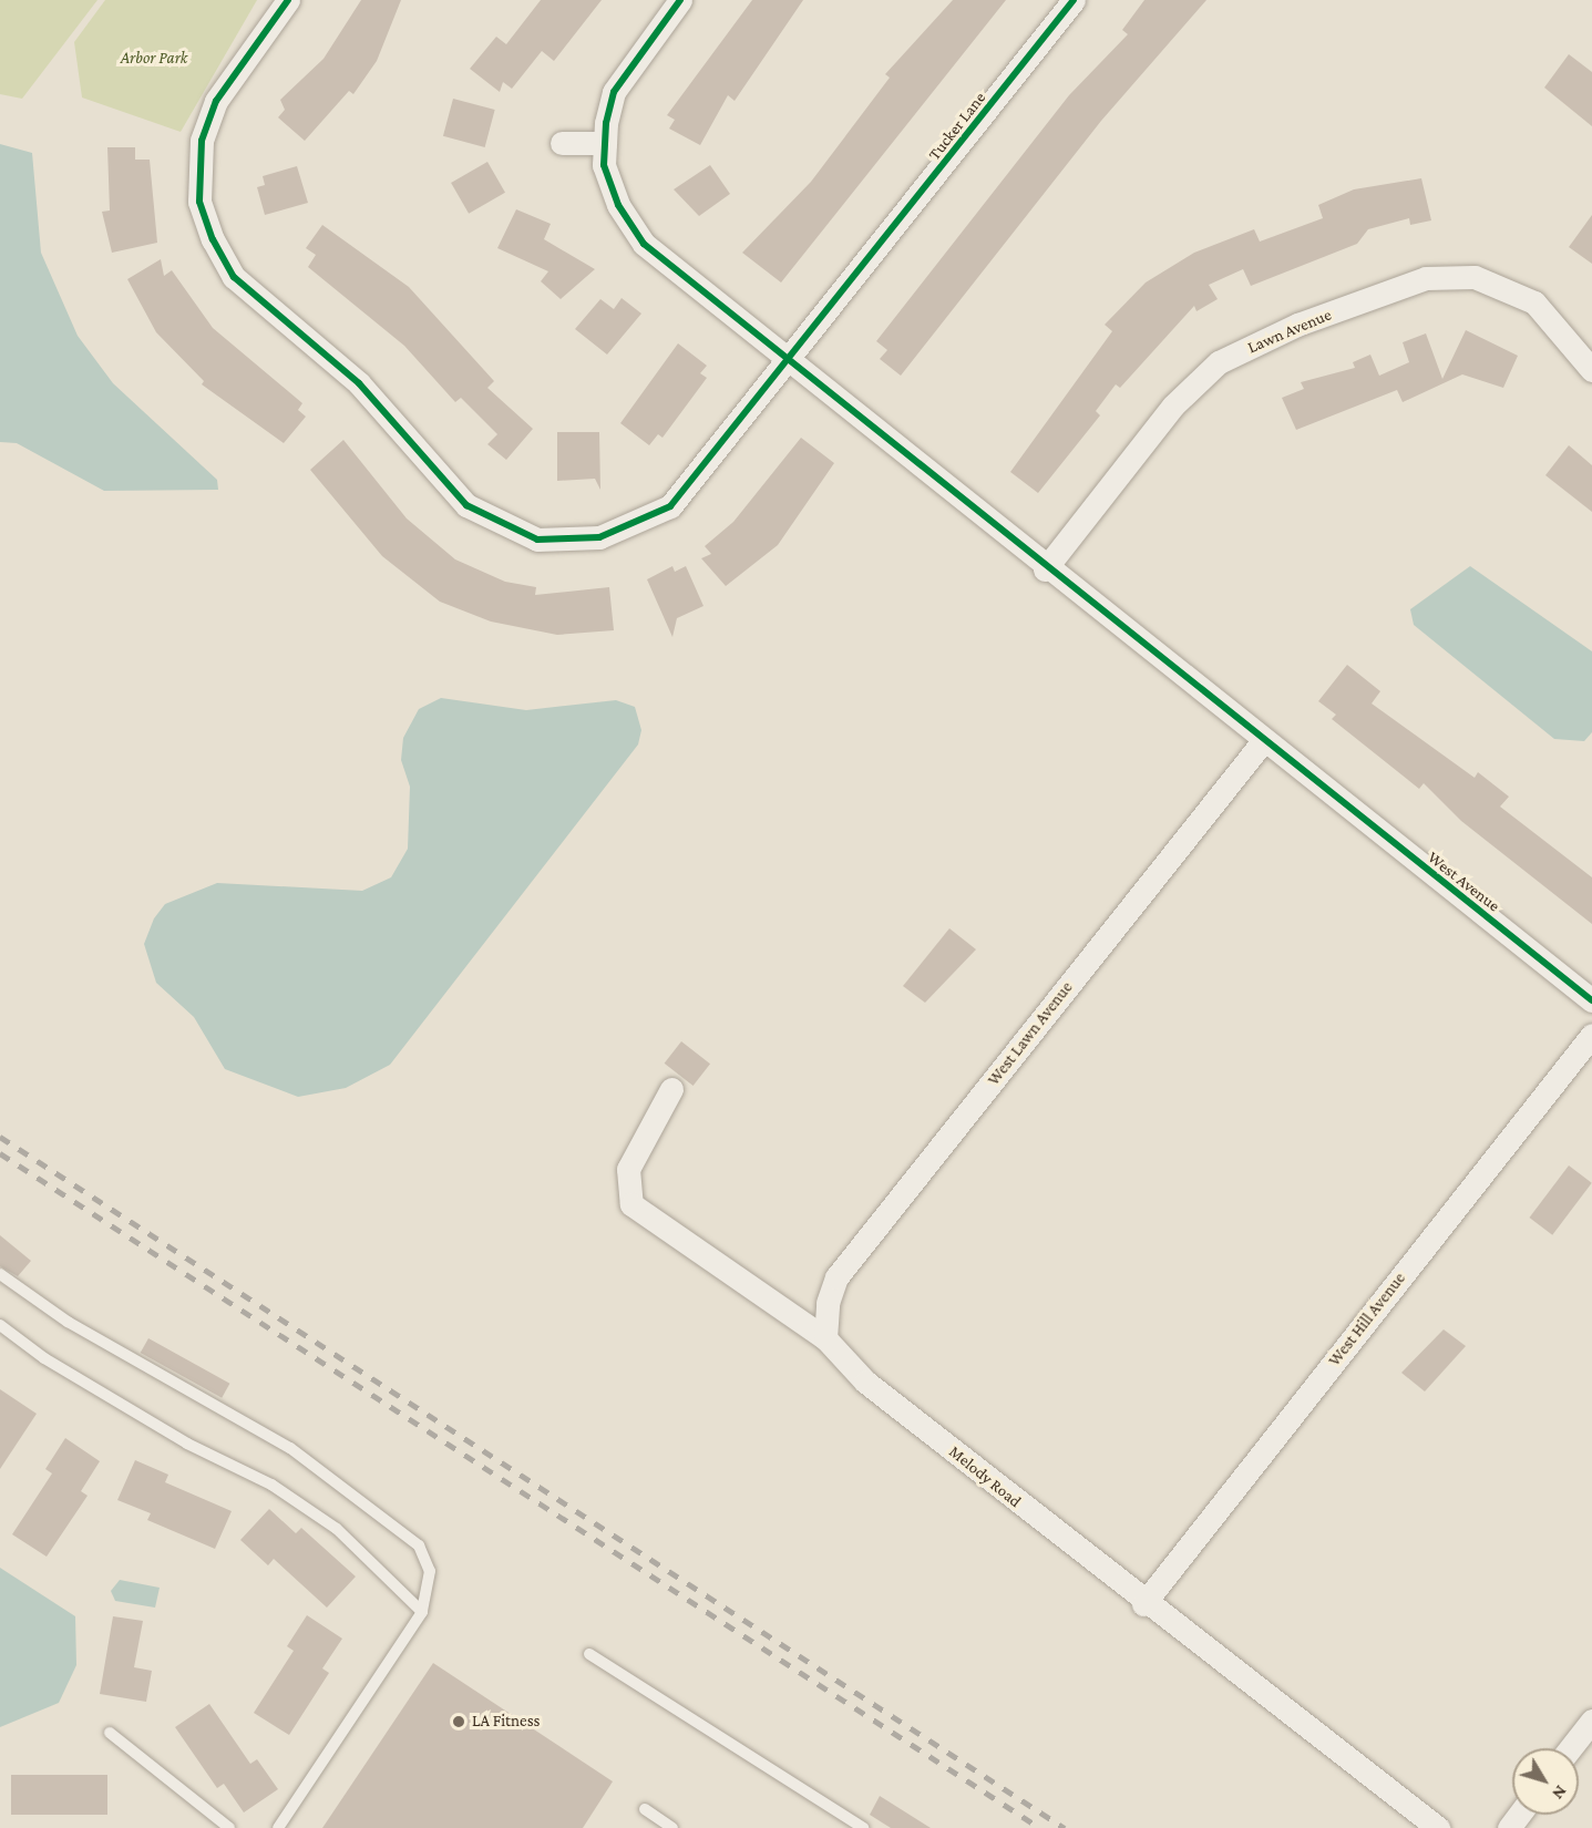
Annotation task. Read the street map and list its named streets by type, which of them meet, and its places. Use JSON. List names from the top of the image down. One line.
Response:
{"streets":{"street":["Tucker Lane","Lawn Avenue","West Avenue","West Lawn Avenue","West Hill Avenue","Melody Road"]},"crossings":[["Tucker Lane","West Avenue"],["Lawn Avenue","West Avenue"],["West Avenue","West Lawn Avenue"],["West Lawn Avenue","Melody Road"],["West Hill Avenue","Melody Road"]],"parks":["Arbor Park"],"places":["LA Fitness"],"north":"bottom right"}
